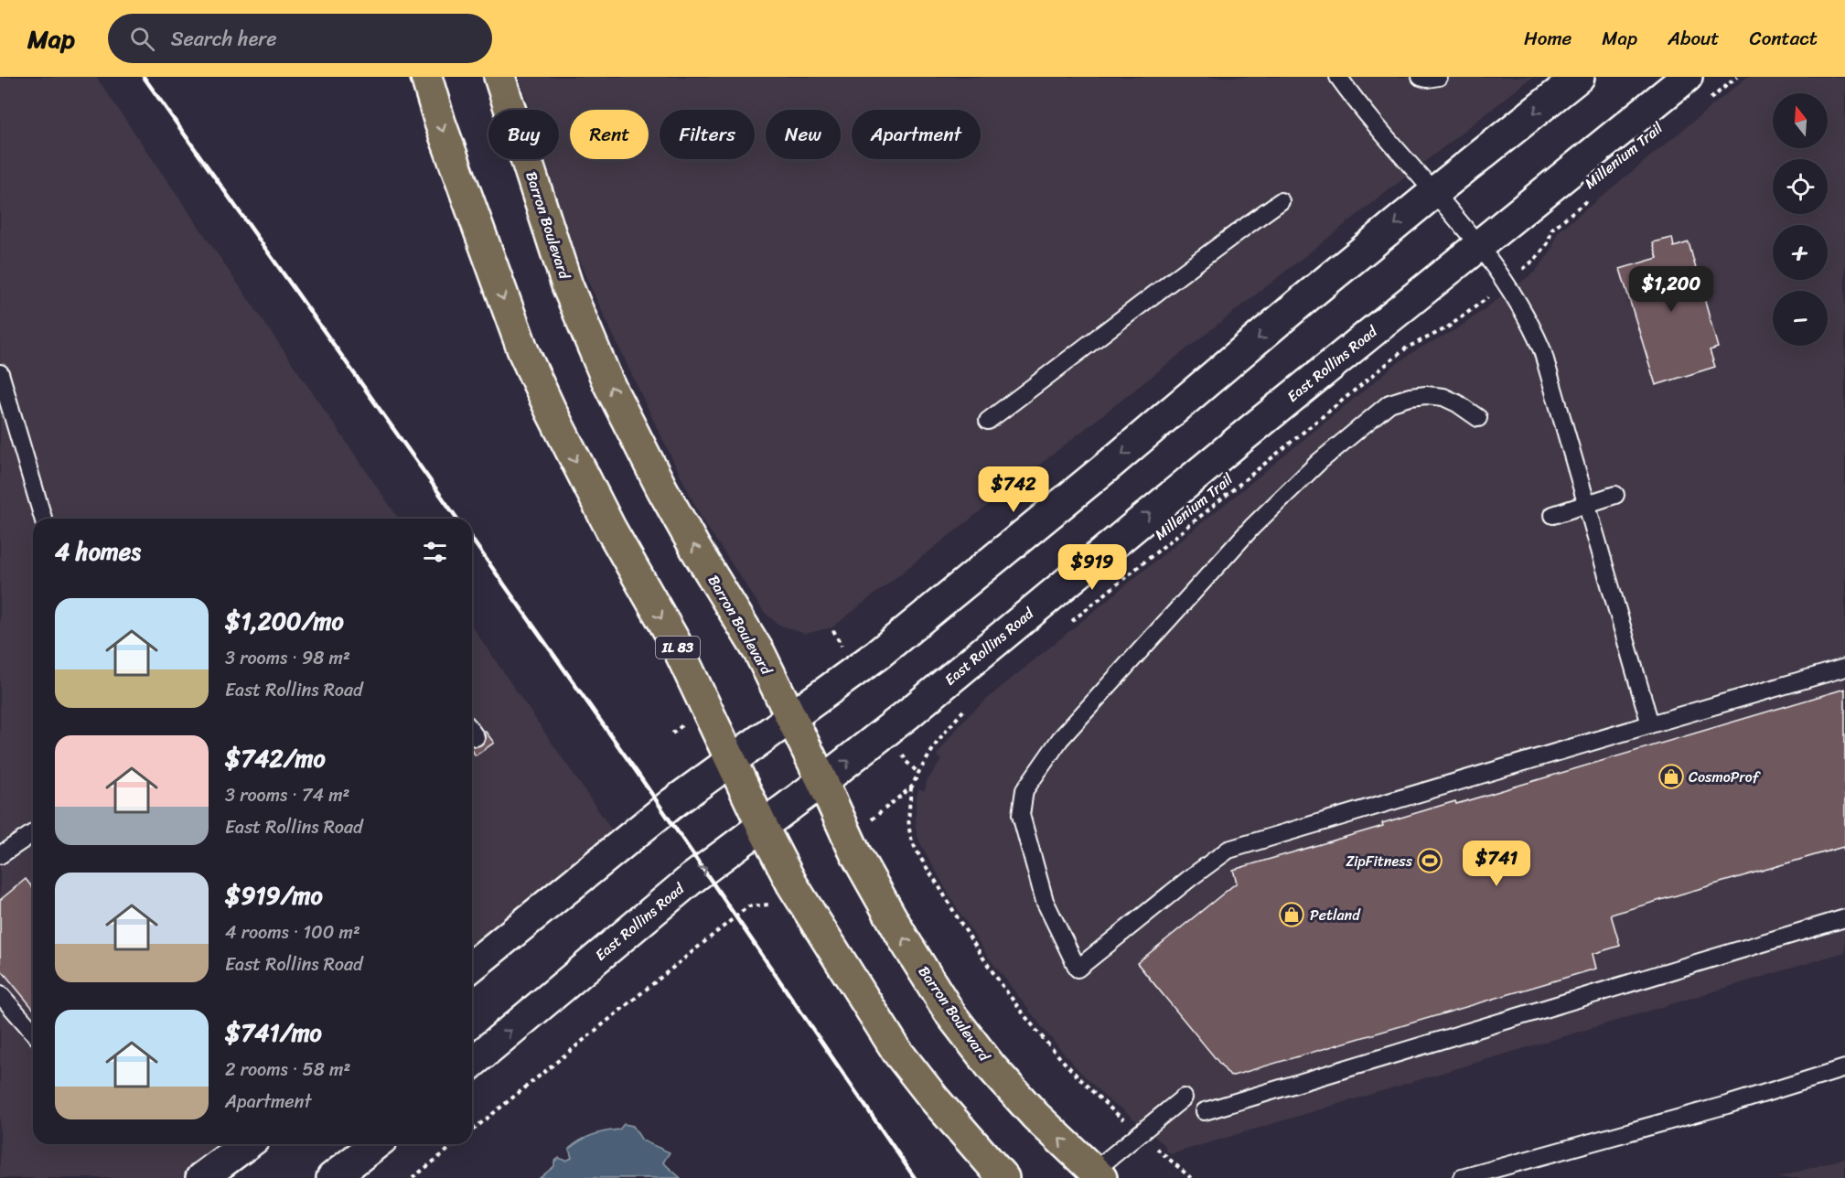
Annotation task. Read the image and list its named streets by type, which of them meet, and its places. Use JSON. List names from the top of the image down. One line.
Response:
{"streets":{"main road":["Barron Boulevard","East Rollins Road","IL 83"],"path":["Millenium Trail"]},"crossings":[["Barron Boulevard","East Rollins Road"],["East Rollins Road","IL 83"]],"places":{"shop":["CosmoProf","Petland"],"sports":["ZipFitness"]},"north":"top","page":{"header":"Map","search":"Search here","nav":["Home","Map","About","Contact"],"map_buttons":["+","−"],"chip":["Buy","Rent","Filters","New","Apartment"],"price":["$1,200","$742","$919","$741"],"heading":"4 homes","list":[{"name":"$1,200/mo","note":"3 rooms · 98 m² · East Rollins Road"},{"name":"$742/mo","note":"3 rooms · 74 m² · East Rollins Road"},{"name":"$919/mo","note":"4 rooms · 100 m² · East Rollins Road"},{"name":"$741/mo","note":"2 rooms · 58 m² · Apartment"}]}}
